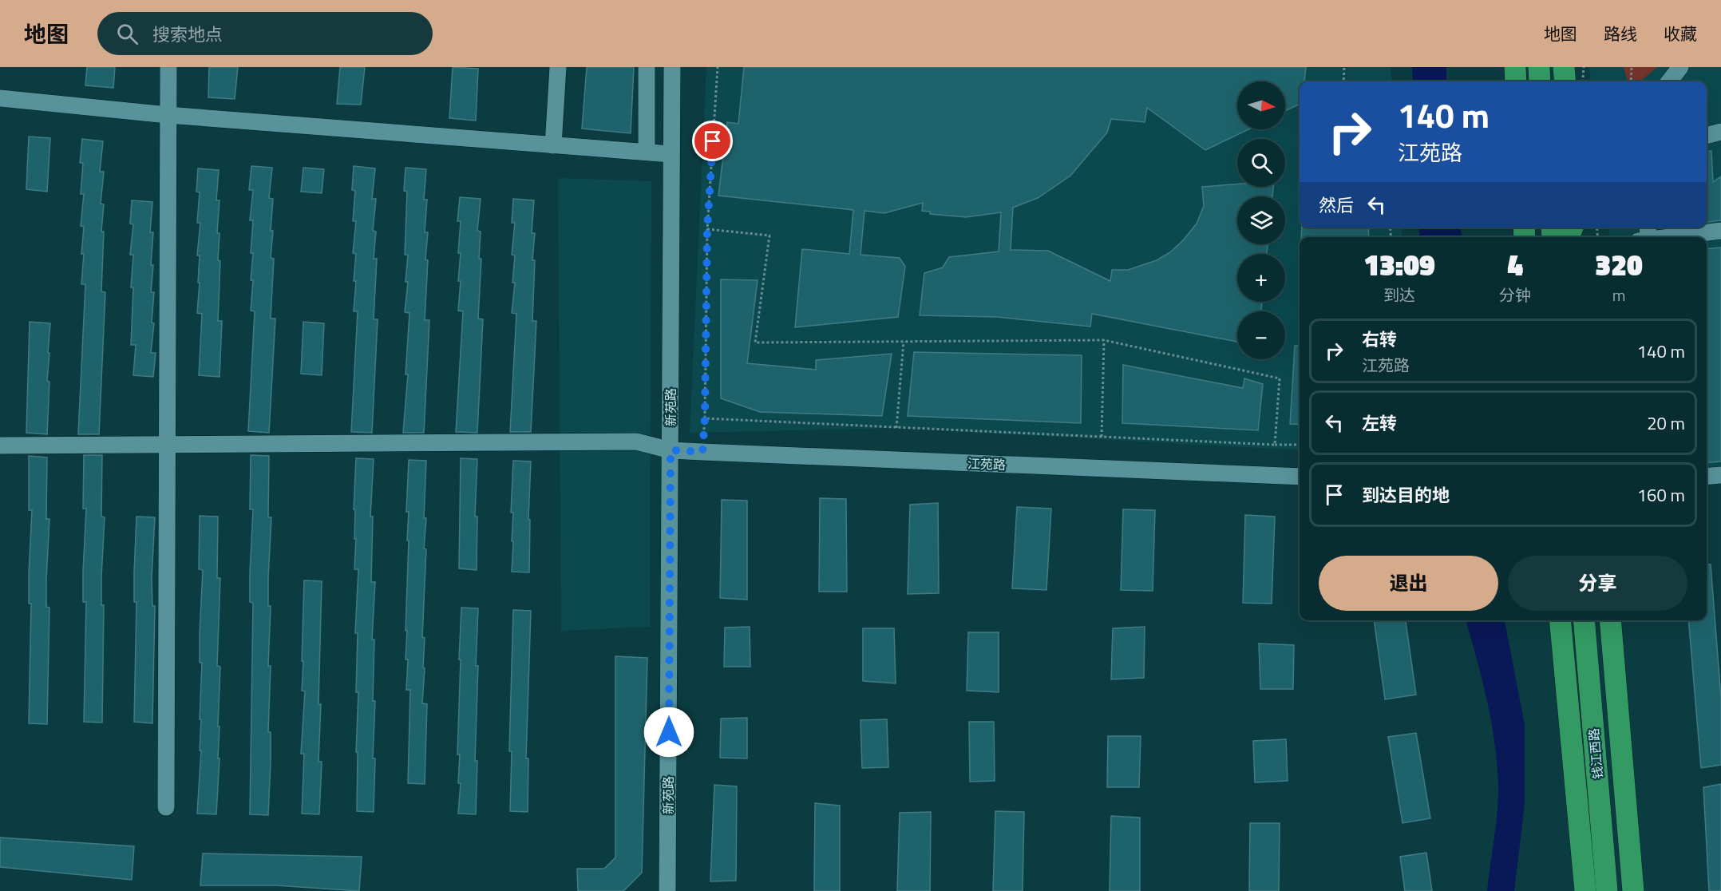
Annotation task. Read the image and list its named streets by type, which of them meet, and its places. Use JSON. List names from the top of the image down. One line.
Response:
{"streets":{"main road":["钱江西路"],"street":["新苑路","江苑路"]},"crossings":[["新苑路","江苑路"]],"north":"right","page":{"header":"地图","search":"搜索地点","nav":["地图","路线","收藏"],"map_buttons":["+","−"],"turn":["140 m","江苑路"],"then":"然后","eta":["13:09","到达","4","分钟","320","m"],"list":[{"name":"右转","note":"江苑路","value":"140 m"},{"name":"左转","value":"20 m"},{"name":"到达目的地","value":"160 m"}],"buttons":["退出","分享"]}}
